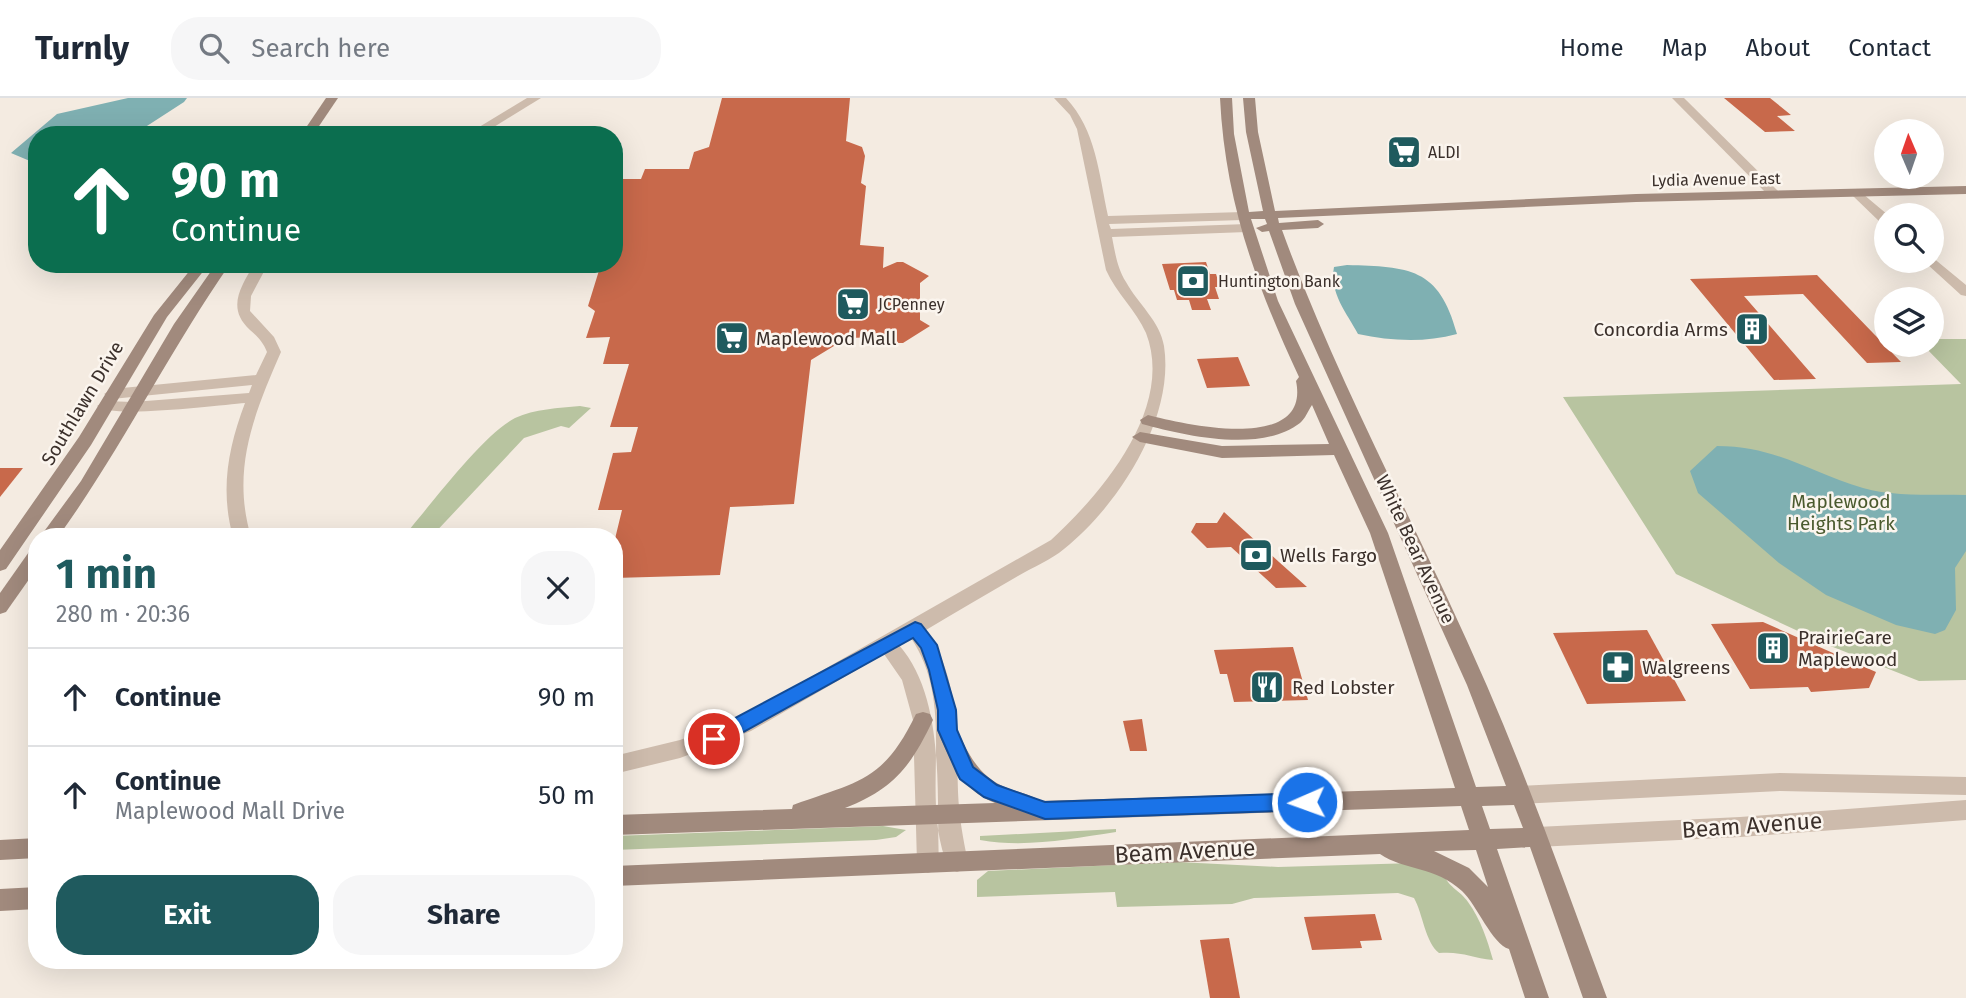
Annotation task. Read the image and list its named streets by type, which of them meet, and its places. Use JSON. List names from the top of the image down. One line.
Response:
{"streets":{"street":["Lydia Avenue East","Southlawn Drive","White Bear Avenue","Beam Avenue"]},"crossings":[["Lydia Avenue East","White Bear Avenue"],["White Bear Avenue","Beam Avenue"]],"parks":["Maplewood Heights Park"],"places":{"supermarket":["ALDI","JCPenney","Maplewood Mall"],"bank":["Huntington Bank","Wells Fargo"],"building":["Concordia Arms","PrairieCare Maplewood"],"pharmacy":["Walgreens"],"restaurant":["Red Lobster"]},"north":"top","page":{"header":"Turnly","search":"Search here","nav":["Home","Map","About","Contact"],"turn":["90 m","Continue"],"heading":["1 min","280 m · 20:36"],"list":[{"name":"Continue","value":"90 m"},{"name":"Continue","note":"Maplewood Mall Drive","value":"50 m"}],"buttons":["Exit","Share"]}}
